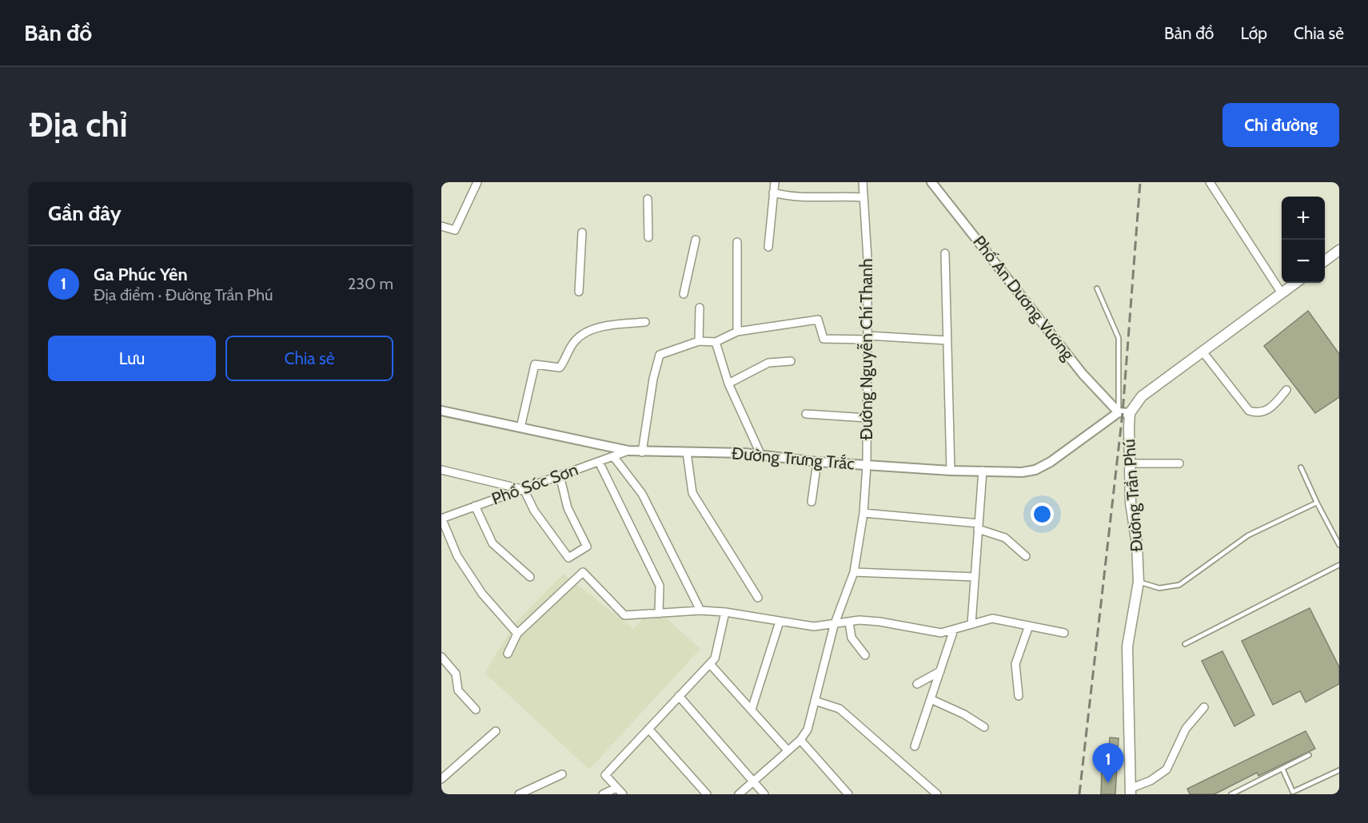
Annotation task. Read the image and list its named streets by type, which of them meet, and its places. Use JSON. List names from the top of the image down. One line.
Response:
{"streets":{"main road":["Đường Trần Phú"],"street":["Phố An Dương Vương","Đường Nguyễn Chí Thanh","Đường Trưng Trắc","Phố Sóc Sơn"]},"crossings":[["Phố An Dương Vương","Đường Trưng Trắc"],["Đường Nguyễn Chí Thanh","Đường Trưng Trắc"],["Đường Trưng Trắc","Phố Sóc Sơn"]],"page":{"header":"Bản đồ","nav":["Bản đồ","Lớp","Chia sẻ"],"buttons":["Chỉ đường",["Lưu","Chia sẻ"]],"title":"Địa chỉ","heading":"Gần đây","map_buttons":["+","−"],"list":[{"mark":"1","name":"Ga Phúc Yên","note":"Địa điểm · Đường Trần Phú","value":"230 m"}],"pins":"1"}}
